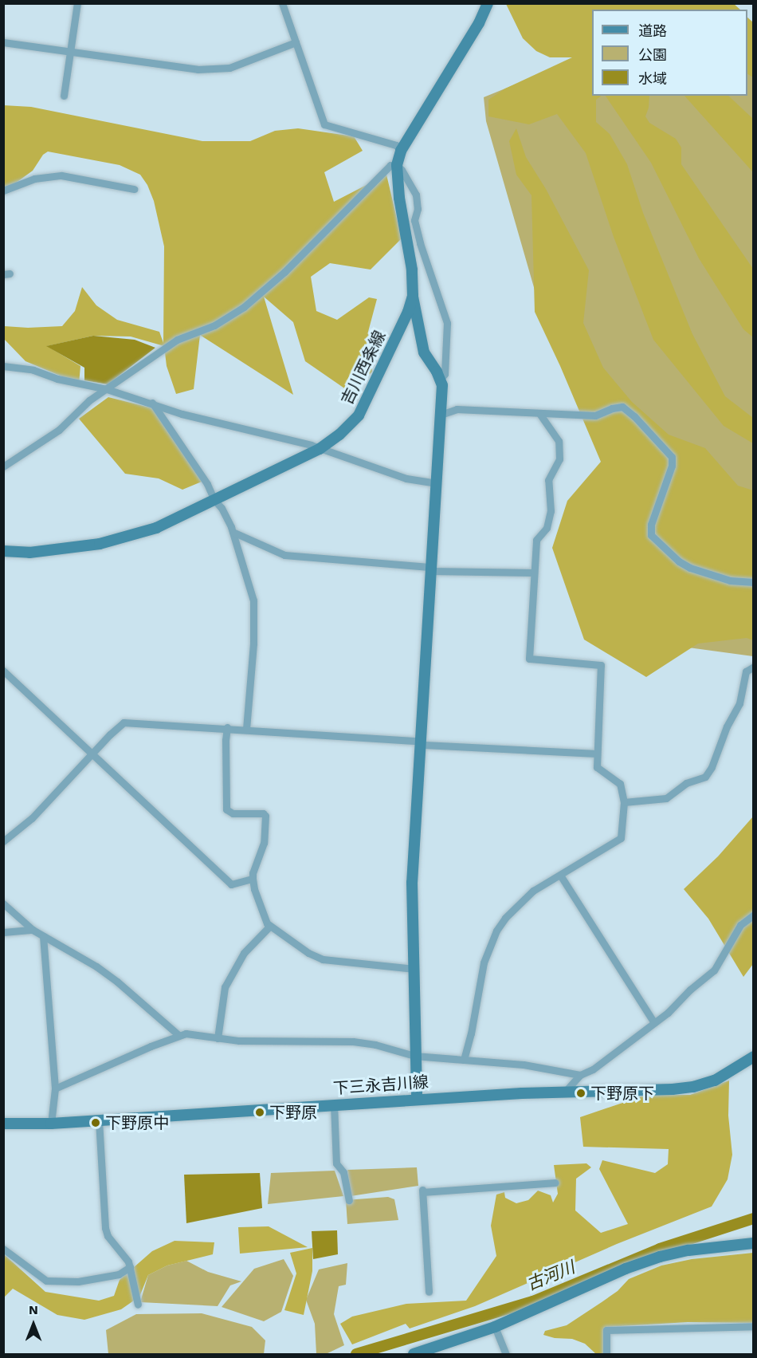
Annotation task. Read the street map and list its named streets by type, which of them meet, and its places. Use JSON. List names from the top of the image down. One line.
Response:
{"streets":{"main road":["吉川西条線","下三永吉川線"]},"water":["古河川"],"places":["下野原下","下野原","下野原中"],"legend":["道路","公園","水域"],"north":"top"}
